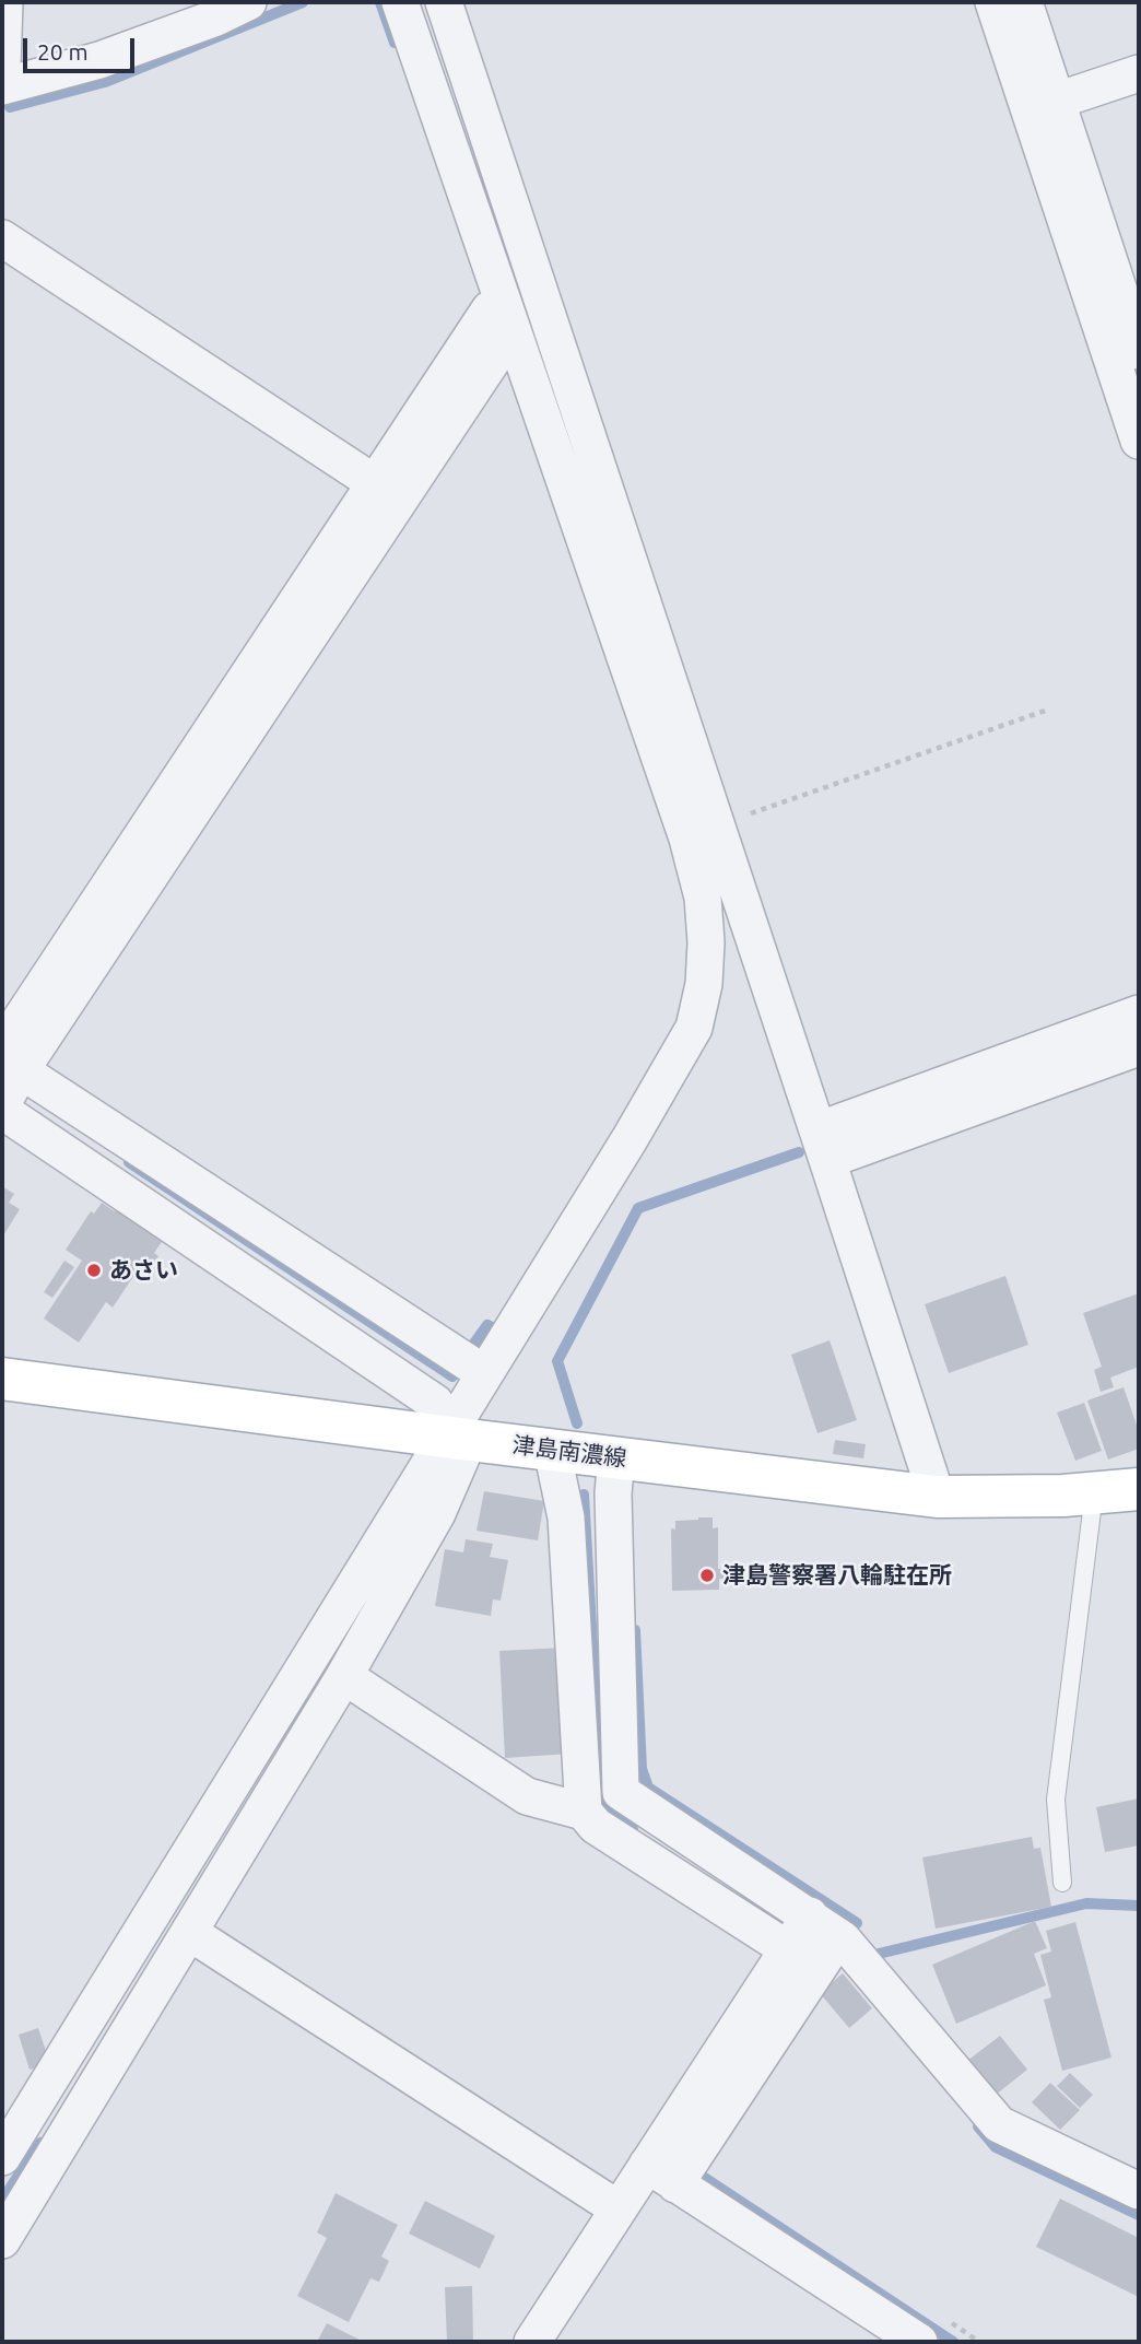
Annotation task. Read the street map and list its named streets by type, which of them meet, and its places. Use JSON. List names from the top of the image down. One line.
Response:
{"streets":{"main road":["津島南濃線"]},"places":["あさい","津島警察署八輪駐在所"],"scale_bar":"20 m"}
